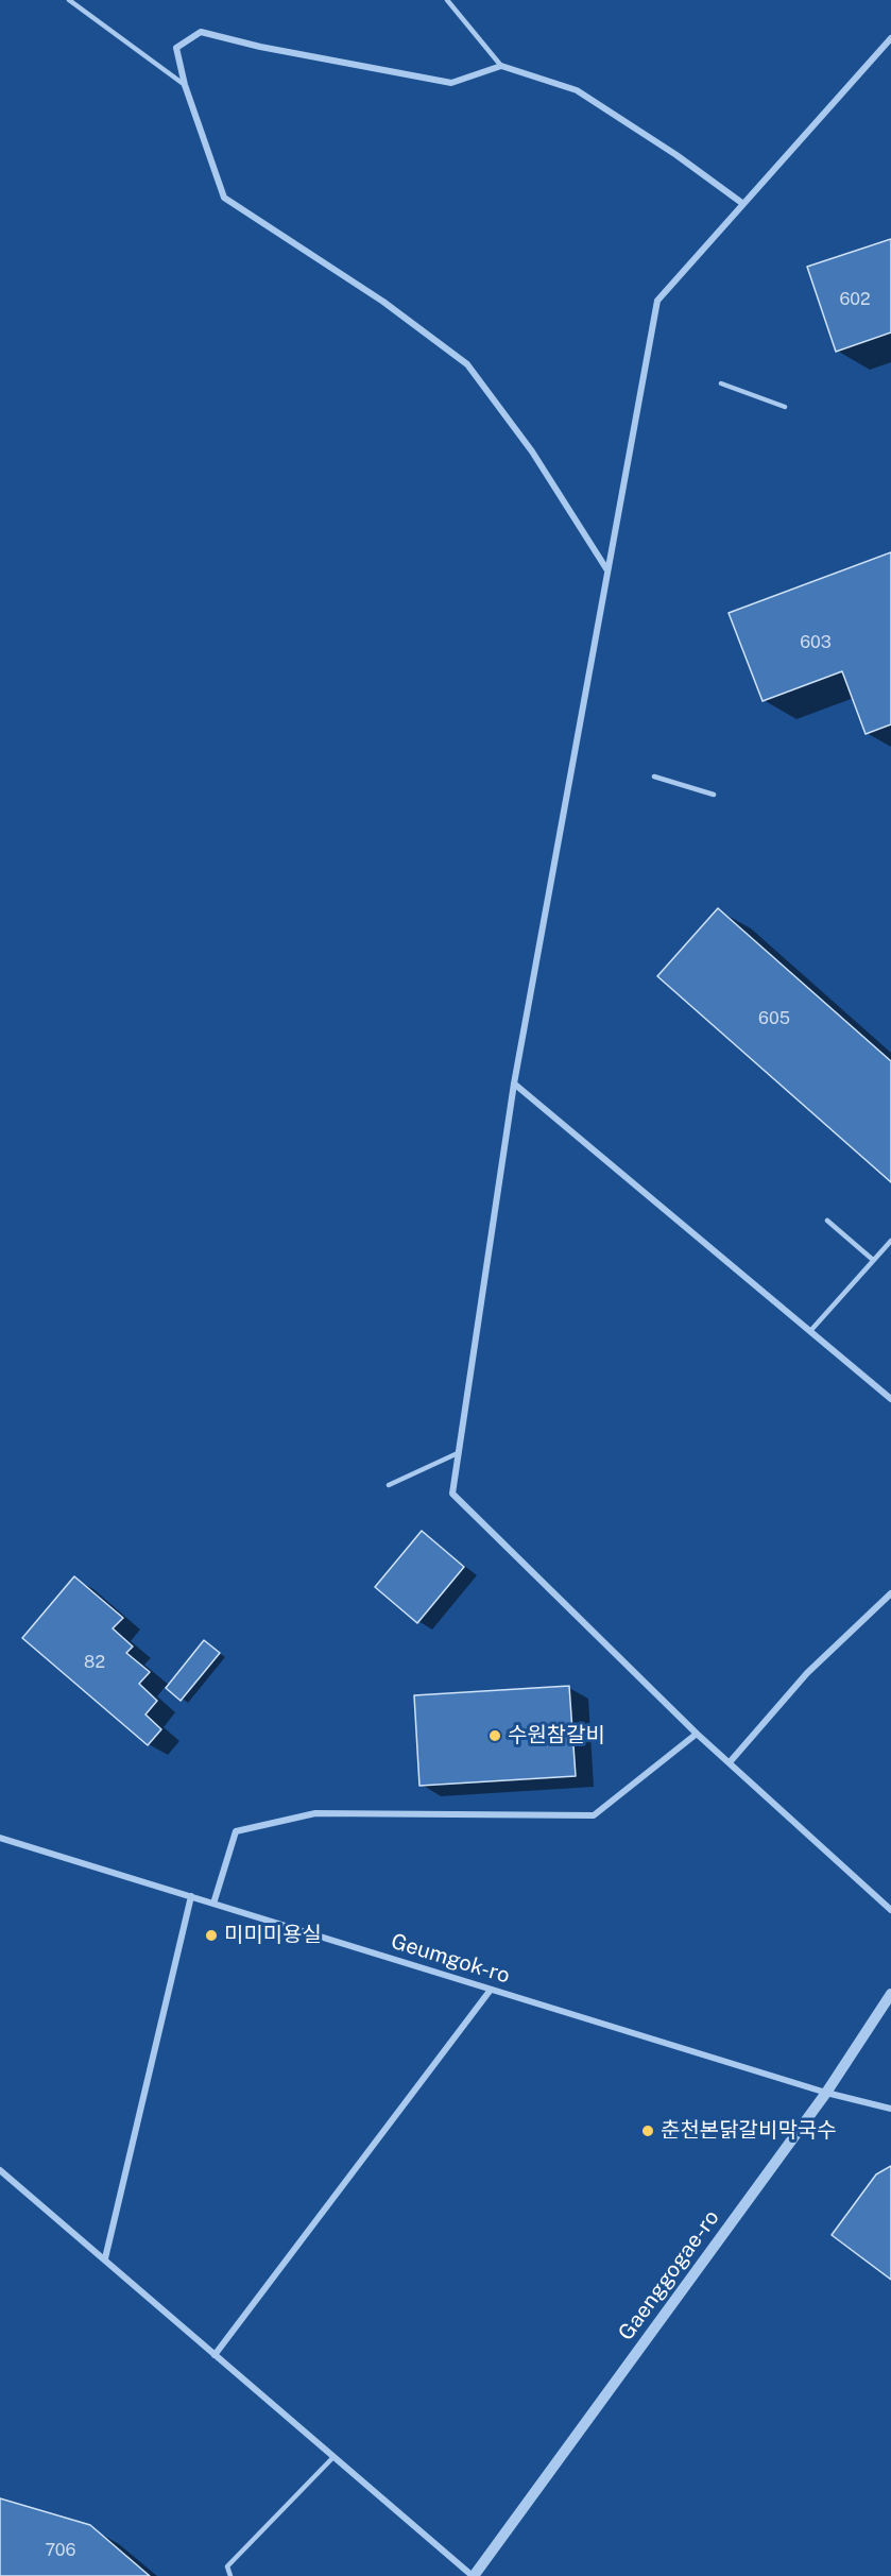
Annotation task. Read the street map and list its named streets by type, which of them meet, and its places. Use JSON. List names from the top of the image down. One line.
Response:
{"streets":{"street":["Geumgok-ro","Gaenggogae-ro"]},"crossings":[["Geumgok-ro","Gaenggogae-ro"]],"places":["수원참갈비","미미미용실","춘천본닭갈비막국수"],"house_numbers":["602","603","605","82","706"]}
